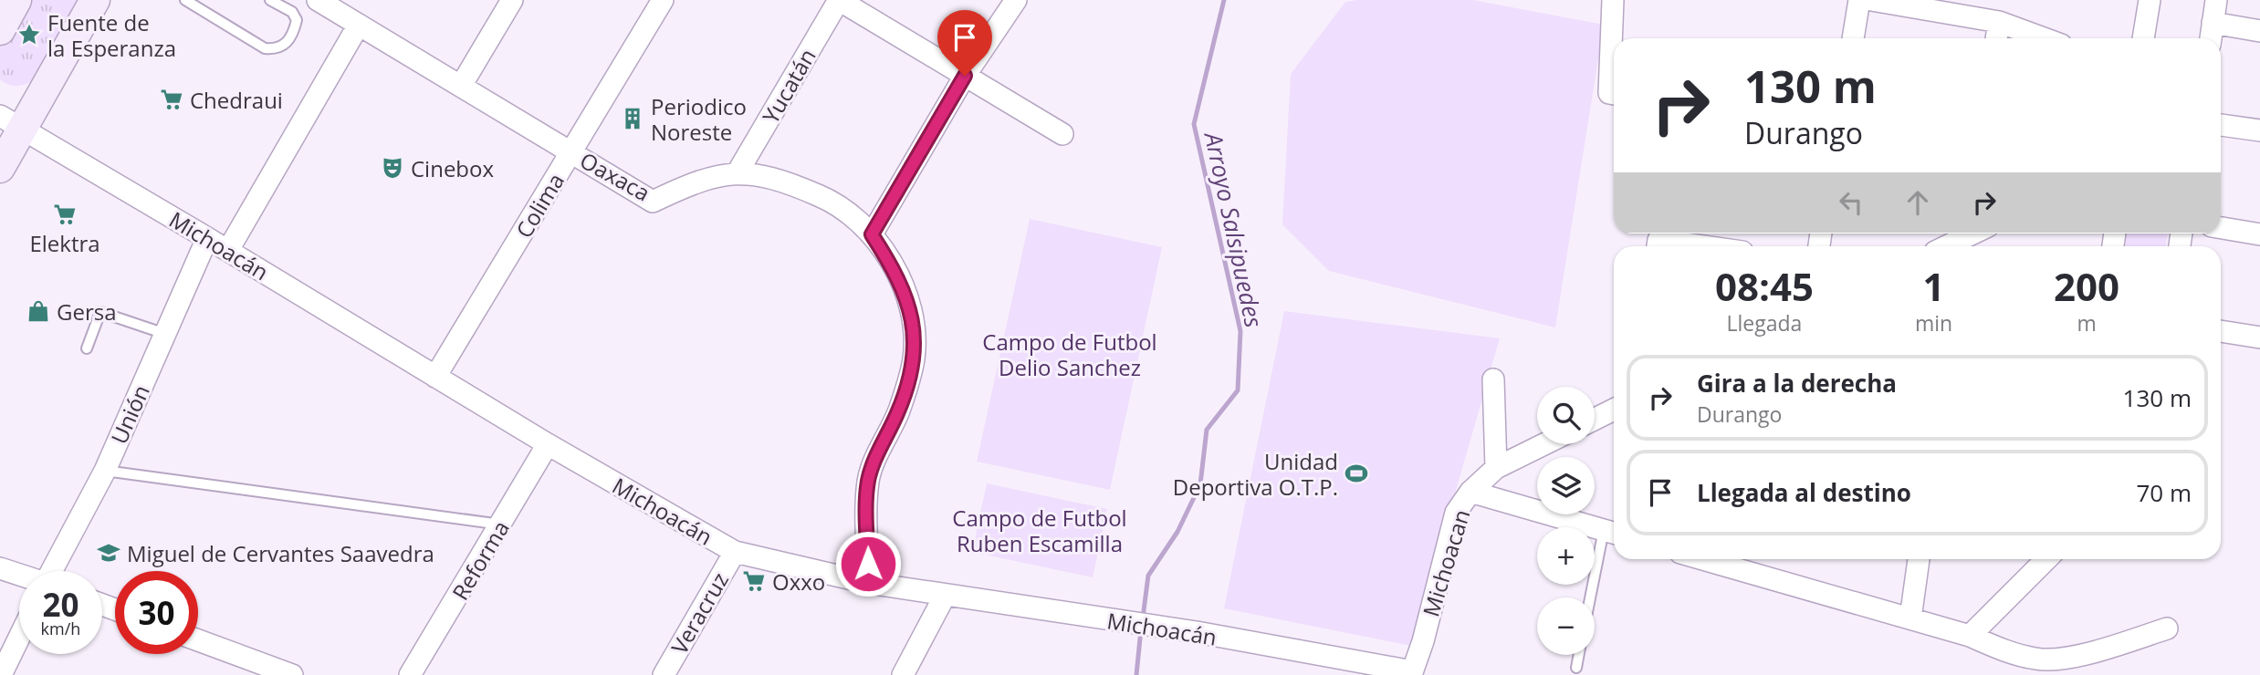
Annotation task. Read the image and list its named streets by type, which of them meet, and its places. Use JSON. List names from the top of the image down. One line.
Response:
{"streets":{"street":["Yucatán","Oaxaca","Colima","Michoacán","Unión","Reforma","Michoacan","Veracruz"]},"crossings":[["Yucatán","Oaxaca"],["Oaxaca","Colima"],["Oaxaca","Michoacán"],["Colima","Michoacán"],["Michoacán","Unión"],["Michoacán","Reforma"],["Michoacán","Michoacan"],["Michoacán","Veracruz"]],"water":["Arroyo Salsipuedes"],"parks":["Campo de Futbol Delio Sanchez","Campo de Futbol Ruben Escamilla"],"places":{"place":["Fuente de la Esperanza"],"supermarket":["Chedraui","Elektra","Oxxo"],"building":["Periodico Noreste"],"theatre":["Cinebox"],"shop":["Gersa"],"sports":["Unidad Deportiva O.T.P."],"school or university":["Miguel de Cervantes Saavedra"]},"page":{"turn":["130 m","Durango"],"eta":["08:45","Llegada","1","min","200","m"],"list":[{"name":"Gira a la derecha","note":"Durango","value":"130 m"},{"name":"Llegada al destino","value":"70 m"}],"map_buttons":["+","−"],"speed":"20 km/h","limit":"30"}}
